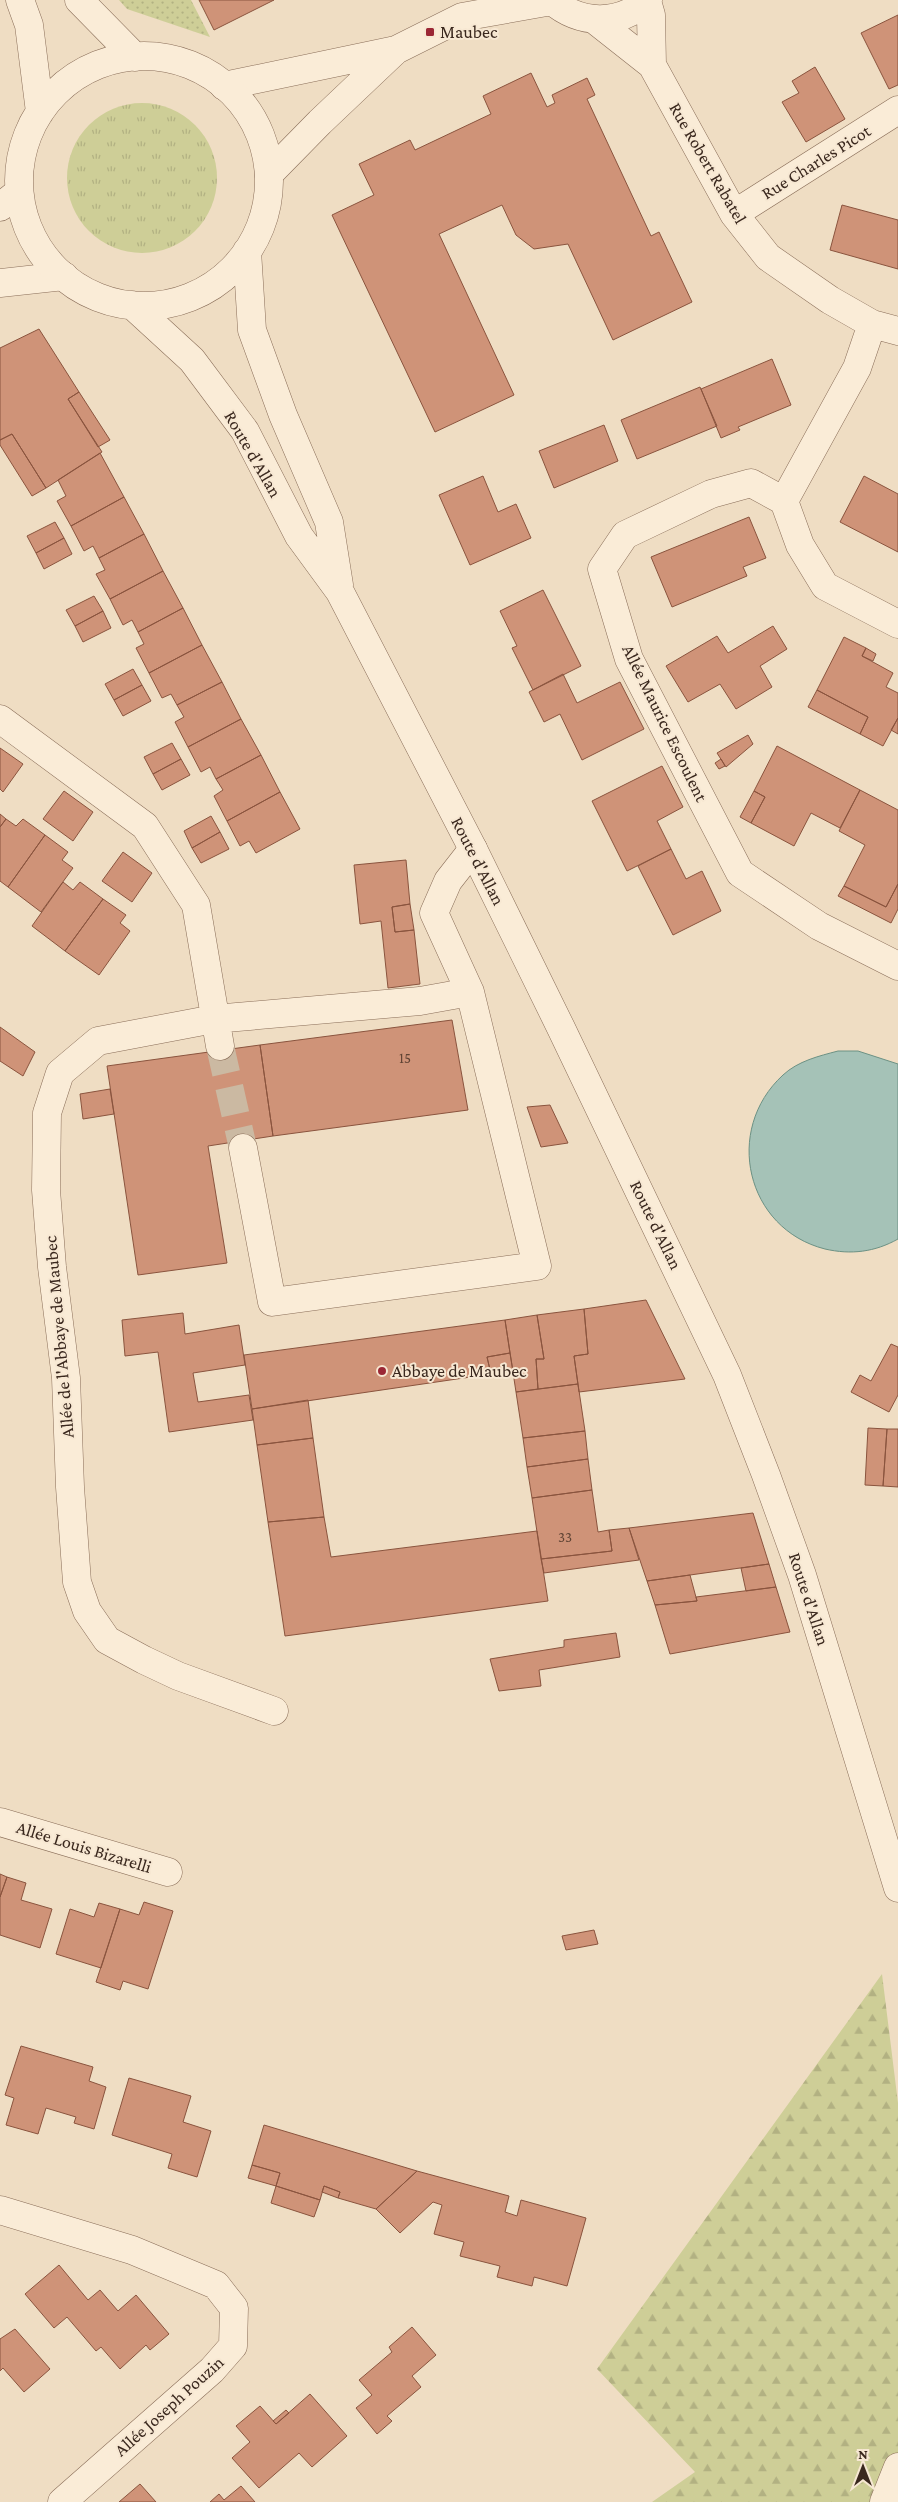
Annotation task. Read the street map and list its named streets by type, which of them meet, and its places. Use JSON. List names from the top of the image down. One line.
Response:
{"streets":{"street":["Rue Charles Picot","Rue Robert Rabatel","Route d'Allan","Allée Maurice Escoulent","Allée de l'Abbaye de Maubec","Allée Louis Bizarelli","Allée Joseph Pouzin"]},"crossings":[["Rue Charles Picot","Rue Robert Rabatel"]],"places":{"transit":["Maubec"],"other":["Abbaye de Maubec"]},"house_numbers":["15","33"],"north":"top"}
